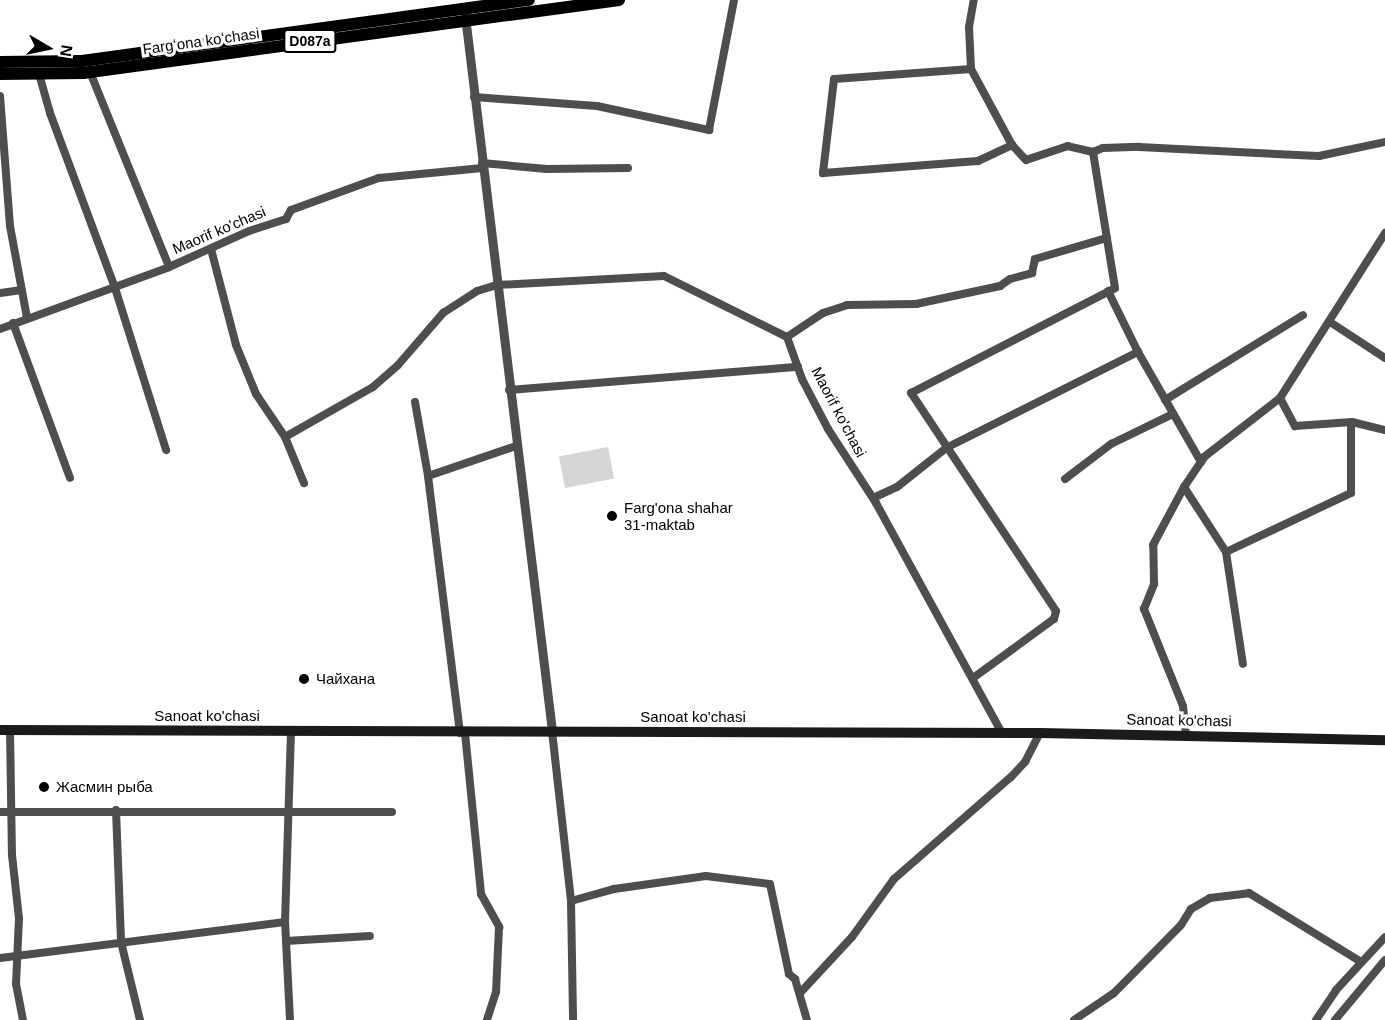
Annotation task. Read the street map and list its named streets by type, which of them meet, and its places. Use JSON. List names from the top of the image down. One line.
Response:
{"streets":{"main road":["Fargʻona koʻchasi","D087a","Sanoat ko'chasi"],"street":["Maorif ko'chasi"]},"crossings":[["Maorif ko'chasi","Sanoat ko'chasi"]],"places":["Farg'ona shahar 31-maktab","Чайхана","Жасмин рыба"],"north":"right"}
